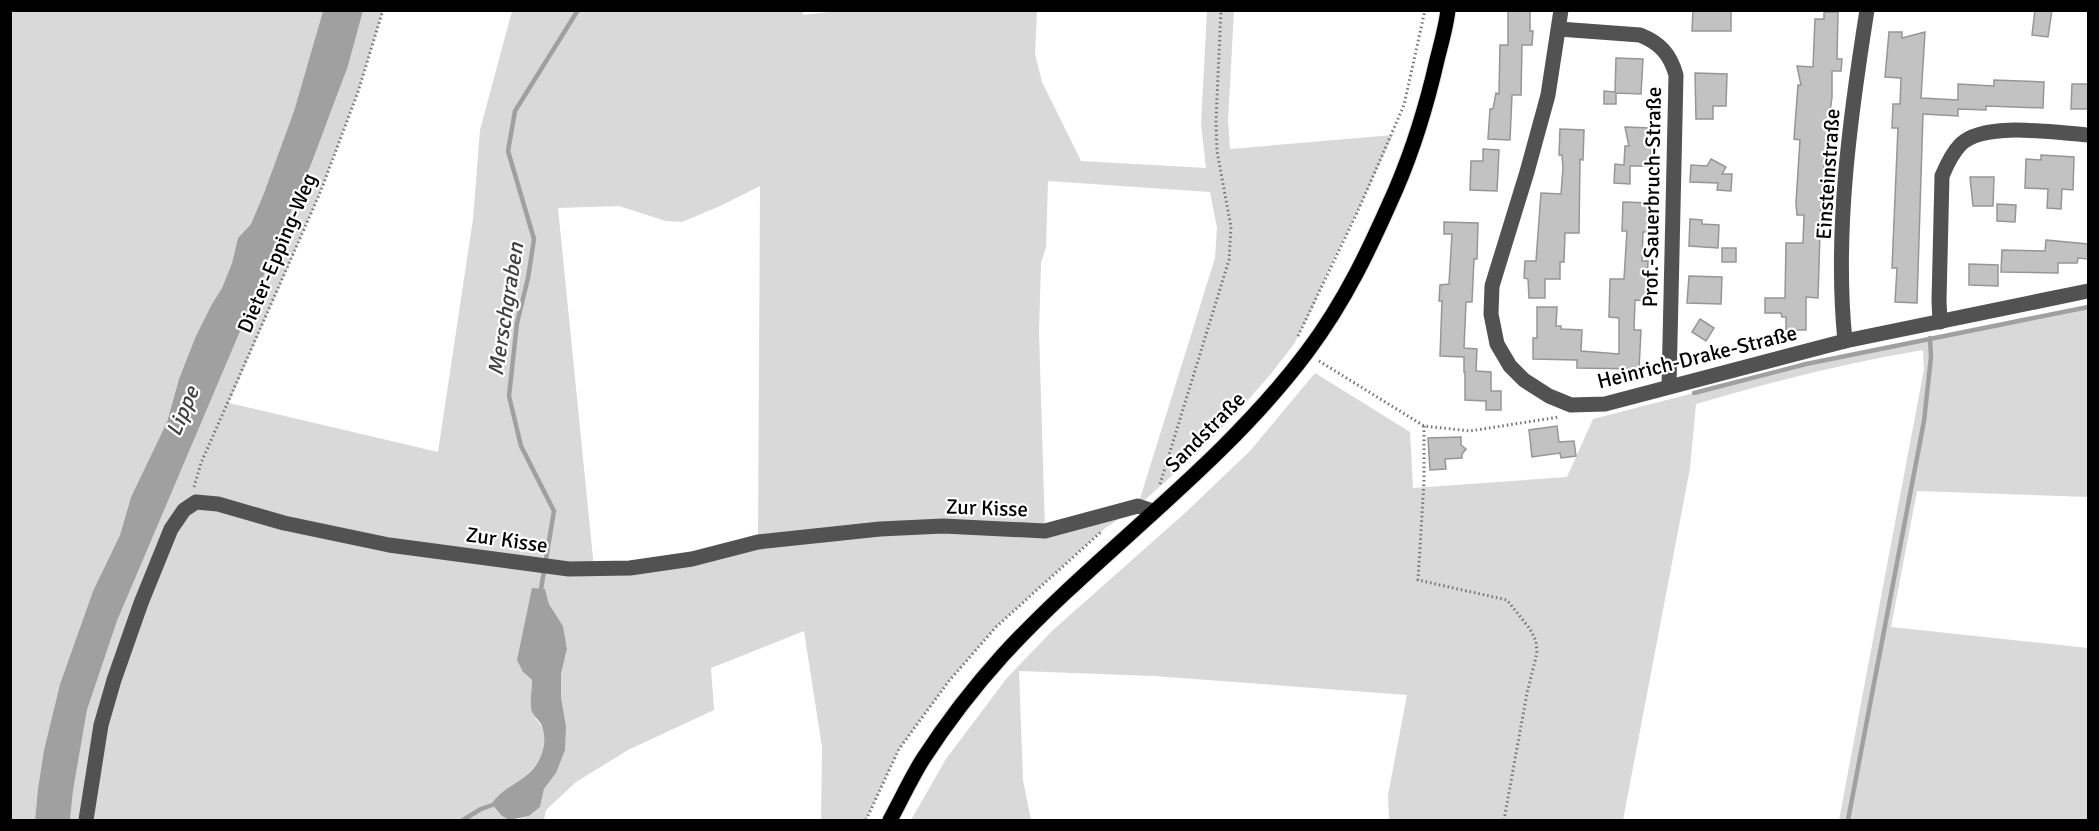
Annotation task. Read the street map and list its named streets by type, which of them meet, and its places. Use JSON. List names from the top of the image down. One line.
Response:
{"streets":{"main road":["Sandstraße"],"street":["Einsteinstraße","Prof.-Sauerbruch-Straße","Heinrich-Drake-Straße","Zur Kisse"],"path":["Dieter-Epping-Weg"]},"crossings":[["Einsteinstraße","Heinrich-Drake-Straße"],["Prof.-Sauerbruch-Straße","Heinrich-Drake-Straße"],["Dieter-Epping-Weg","Zur Kisse"],["Sandstraße","Zur Kisse"]],"water":["Merschgraben","Lippe"]}
